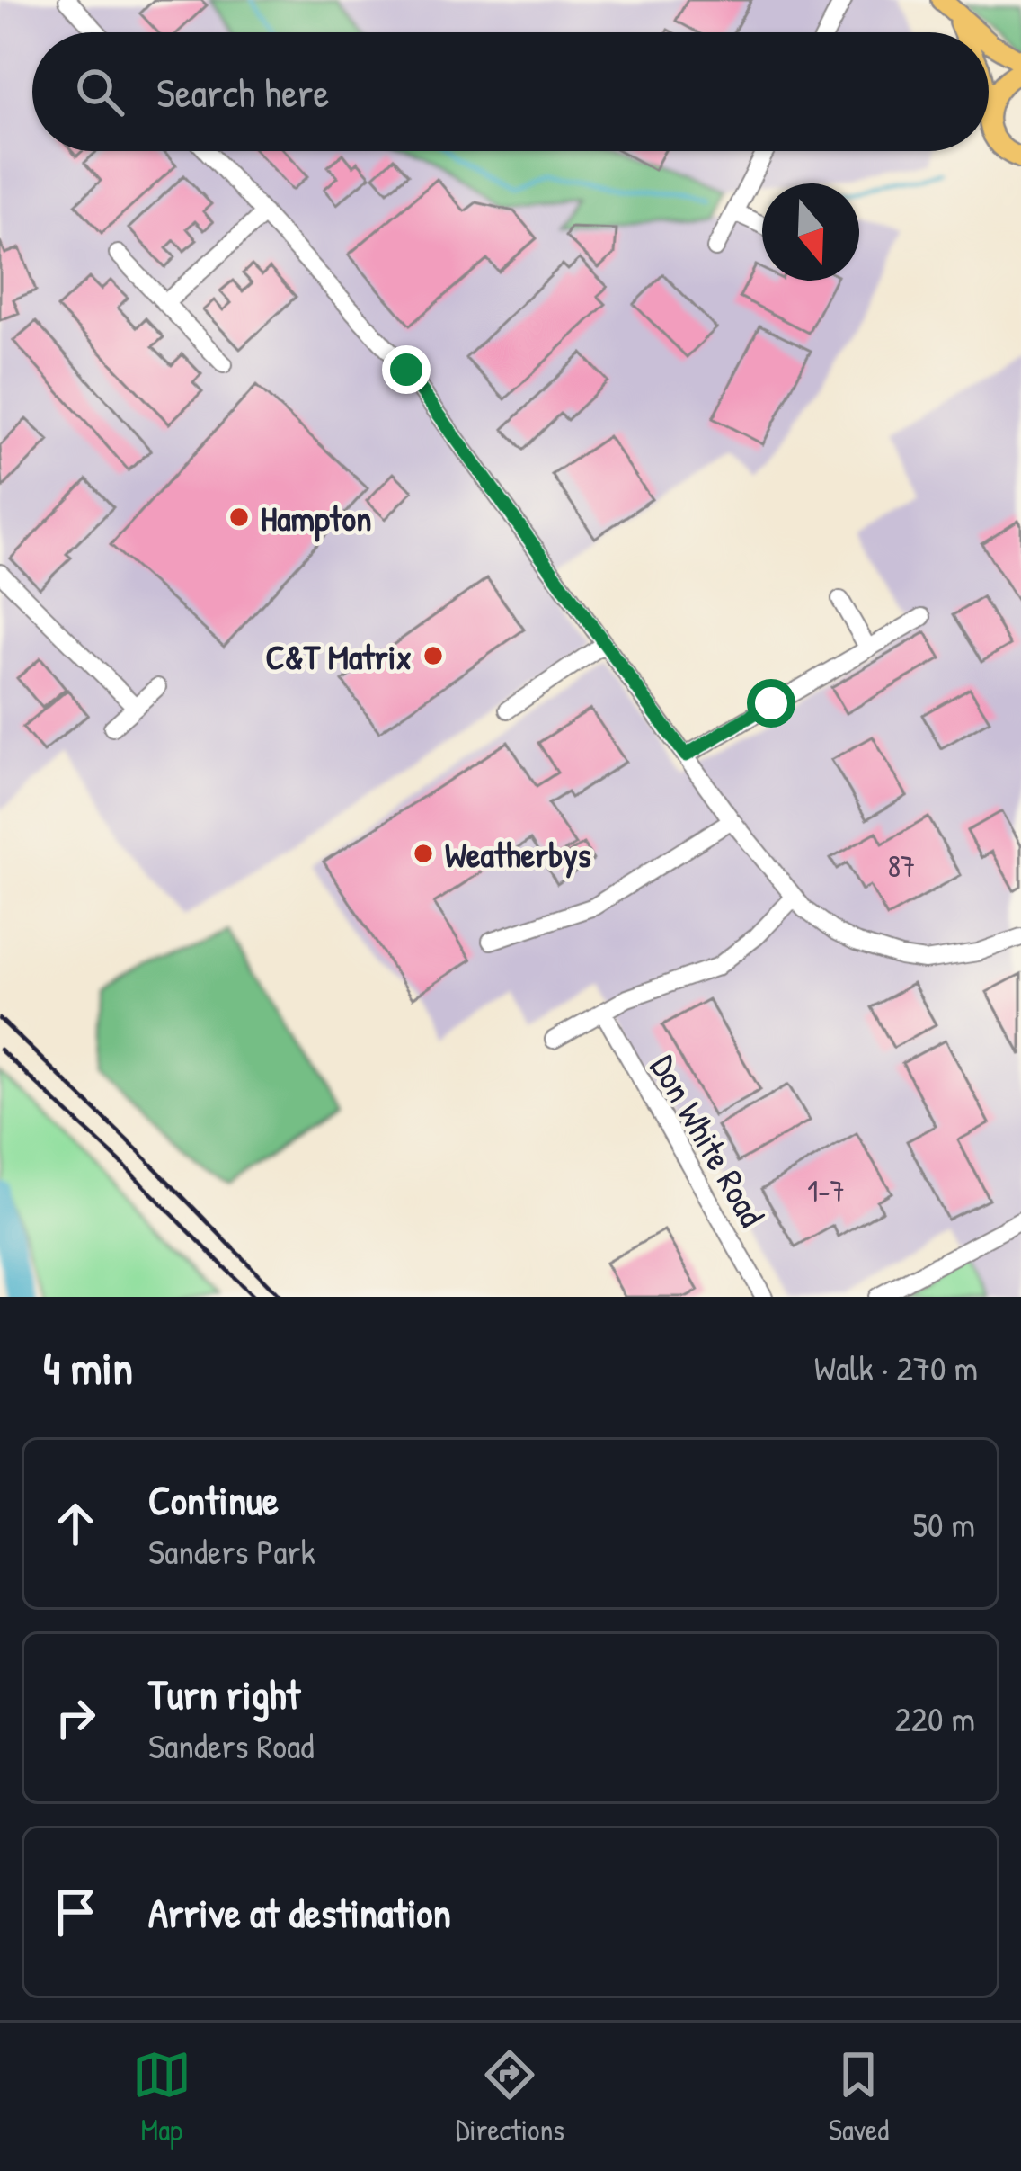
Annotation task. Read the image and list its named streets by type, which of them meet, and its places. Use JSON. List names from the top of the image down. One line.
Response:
{"streets":{"street":["Don White Road"]},"places":["Hampton","C&T Matrix","Weatherbys"],"house_numbers":["87","1-7"],"north":"bottom","page":{"search":"Search here","heading":["4 min","Walk · 270 m"],"list":[["Continue","Sanders Park","50 m"],["Turn right","Sanders Road","220 m"],"Arrive at destination"],"nav":["Map","Directions","Saved"]}}
